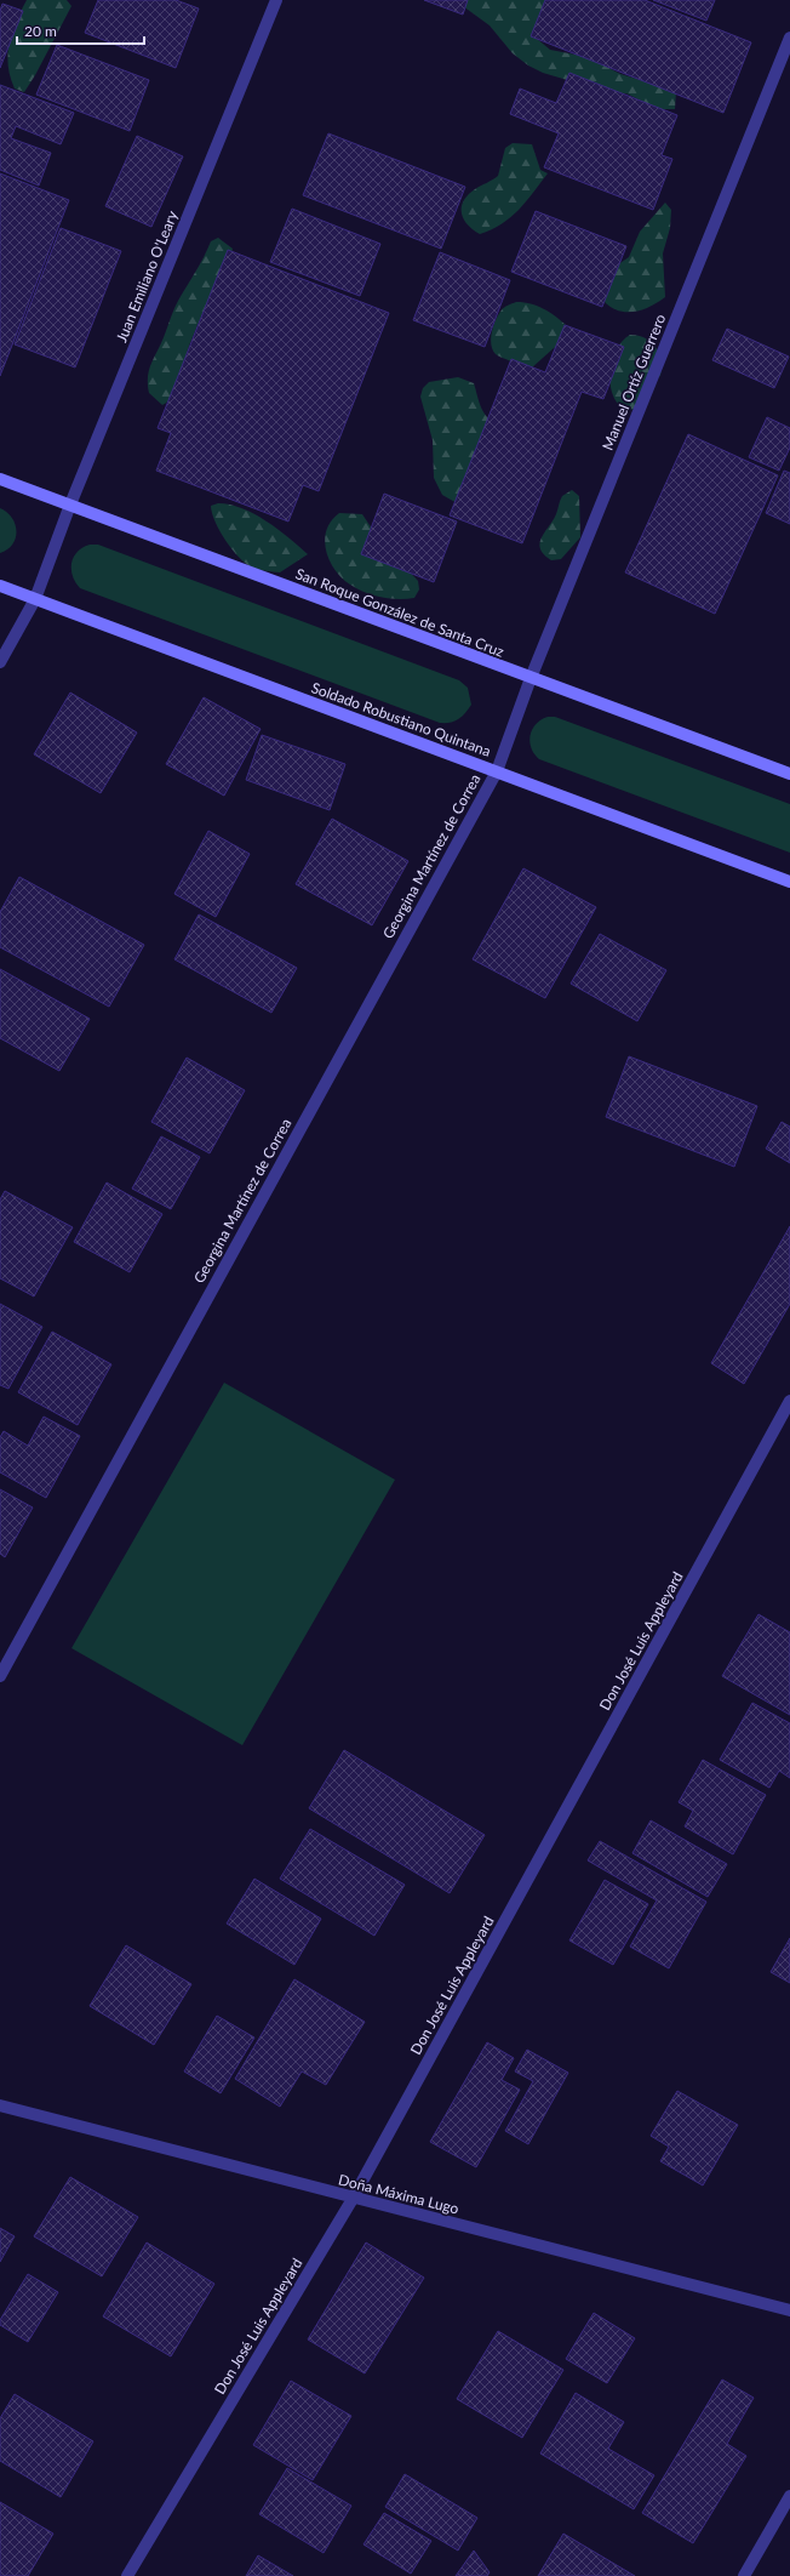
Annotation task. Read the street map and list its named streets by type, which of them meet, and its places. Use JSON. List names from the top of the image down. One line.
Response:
{"streets":{"street":["Juan Emiliano O'Leary","Manuel Ortíz Guerrero","San Roque González de Santa Cruz","Soldado Robustiano Quintana","Georgina Martínez de Correa","Don José Luis Appleyard","Doña Máxima Lugo"]},"crossings":[["Juan Emiliano O'Leary","San Roque González de Santa Cruz"],["Juan Emiliano O'Leary","Soldado Robustiano Quintana"],["Manuel Ortíz Guerrero","San Roque González de Santa Cruz"],["Manuel Ortíz Guerrero","Georgina Martínez de Correa"],["Soldado Robustiano Quintana","Georgina Martínez de Correa"],["Don José Luis Appleyard","Doña Máxima Lugo"]],"scale_bar":"20 m"}
